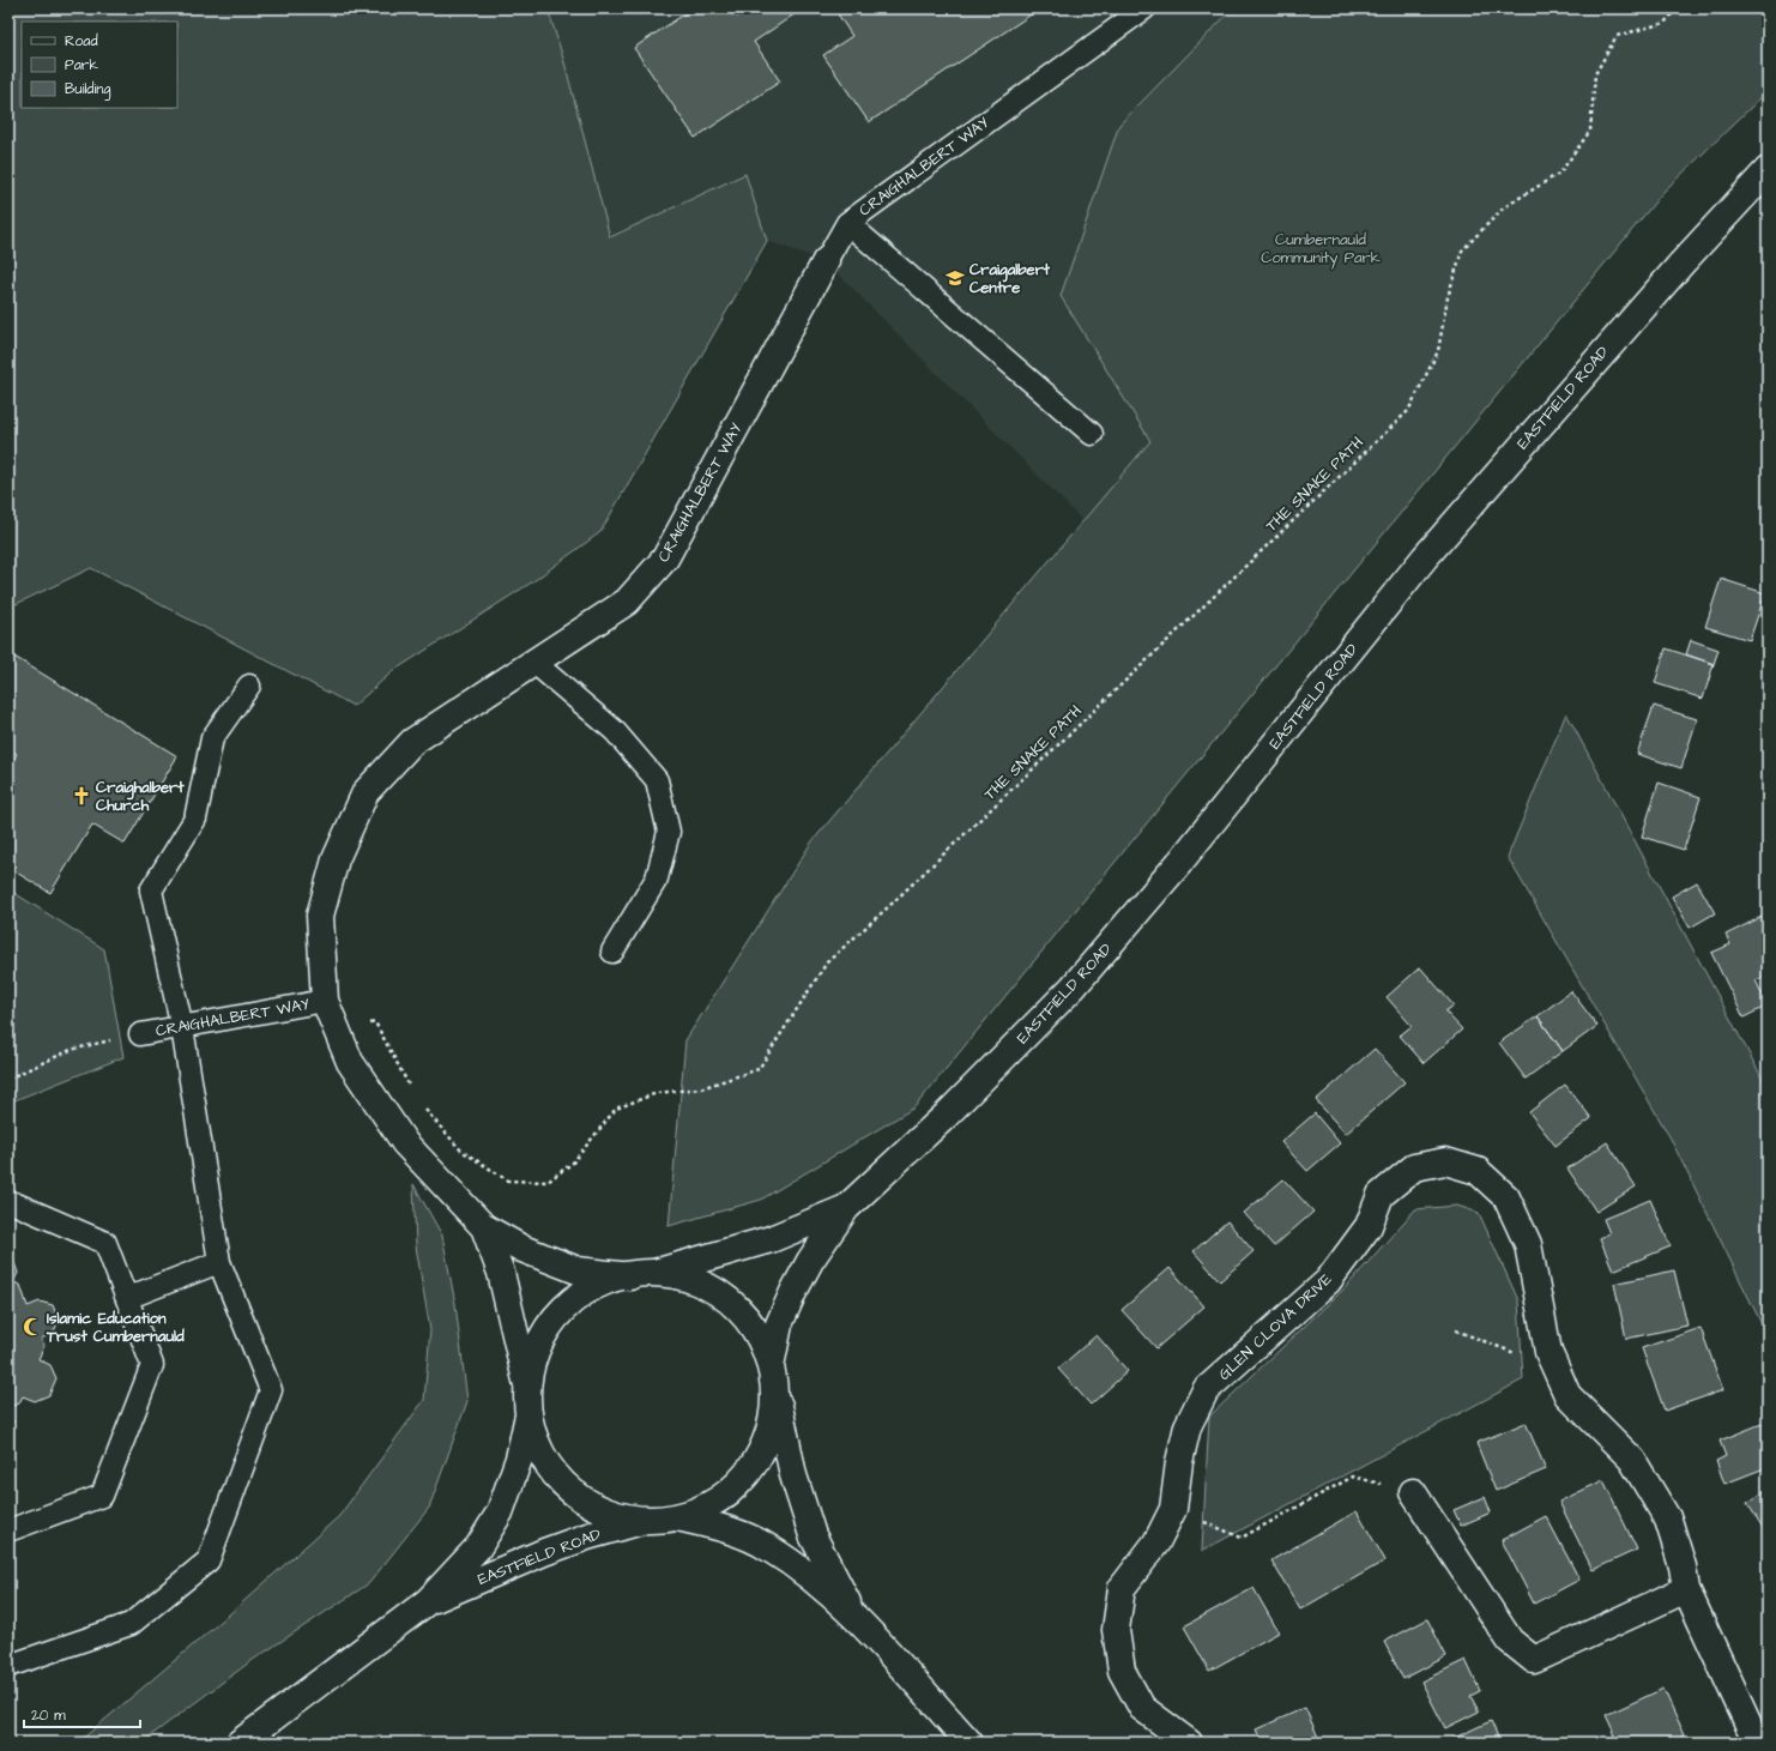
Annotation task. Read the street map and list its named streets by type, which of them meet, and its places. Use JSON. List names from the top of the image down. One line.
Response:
{"streets":{"street":["CRAIGHALBERT WAY","EASTFIELD ROAD","GLEN CLOVA DRIVE"],"path":["THE SNAKE PATH"]},"crossings":[["CRAIGHALBERT WAY","EASTFIELD ROAD"]],"parks":["Cumbernauld Community Park"],"places":{"school or university":["Craigalbert Centre"],"church":["Craighalbert Church"],"mosque":["Islamic Education Trust Cumbernauld"]},"legend":["Road","Park","Building"],"scale_bar":"20 m"}
